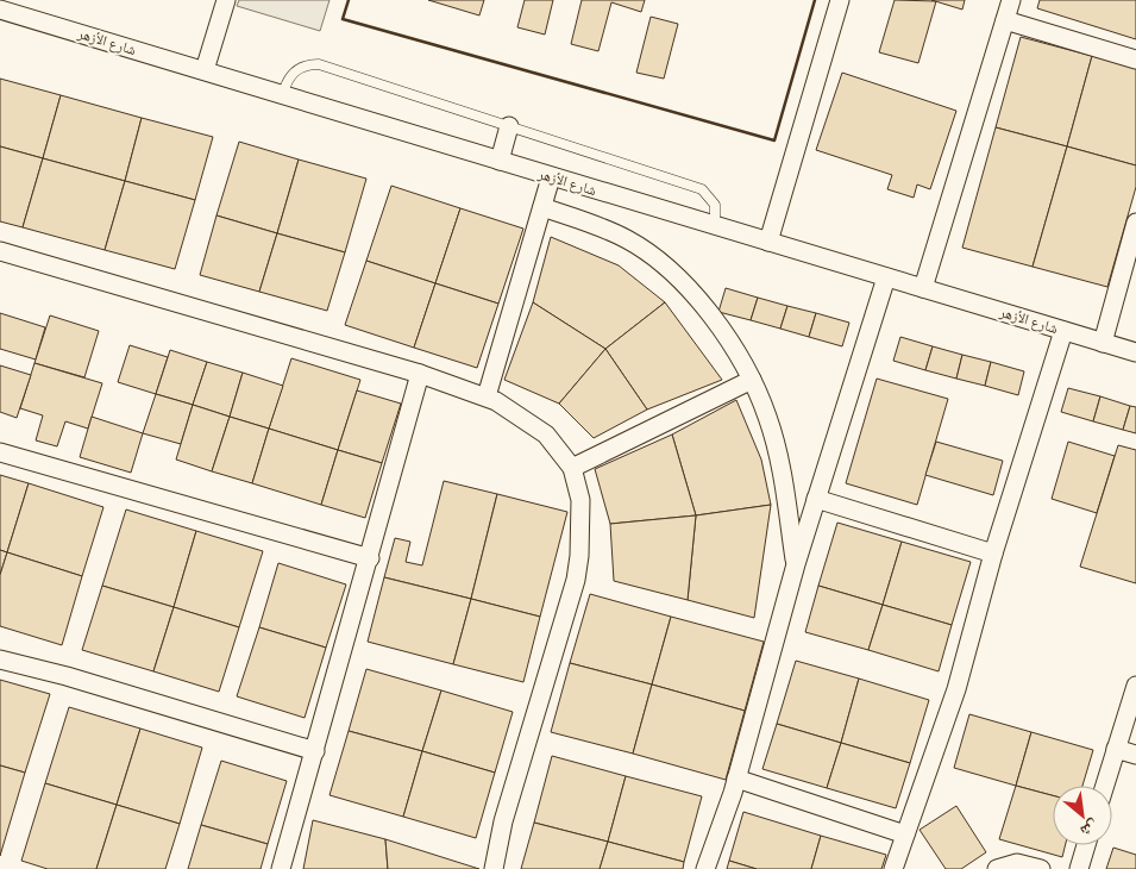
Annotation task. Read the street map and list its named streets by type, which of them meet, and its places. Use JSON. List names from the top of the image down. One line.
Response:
{"streets":{"street":["شارع الأزهر"]},"north":"bottom right"}
